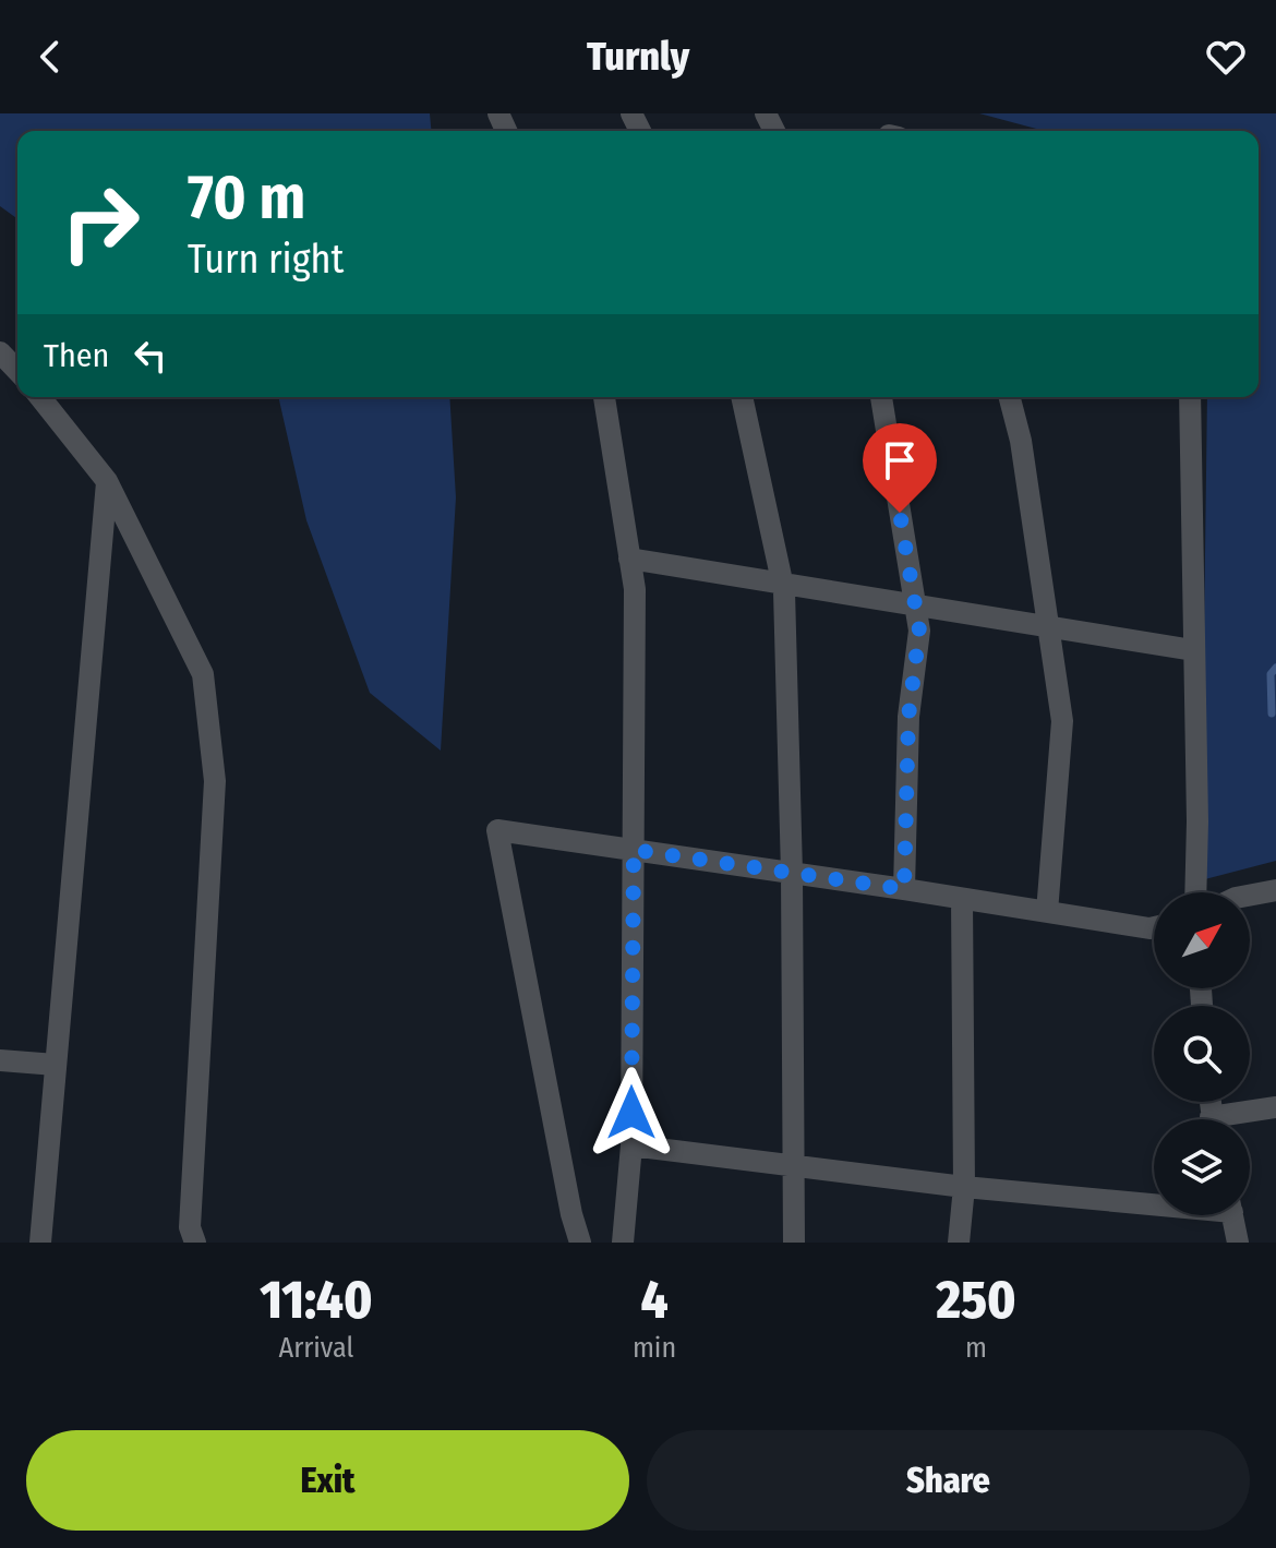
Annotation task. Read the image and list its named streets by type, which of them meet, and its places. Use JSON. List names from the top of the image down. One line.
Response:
{"north":"top right","page":{"header":"Turnly","turn":["70 m","Turn right"],"then":"Then","eta":["11:40","Arrival","4","min","250","m"],"buttons":["Exit","Share"]}}
